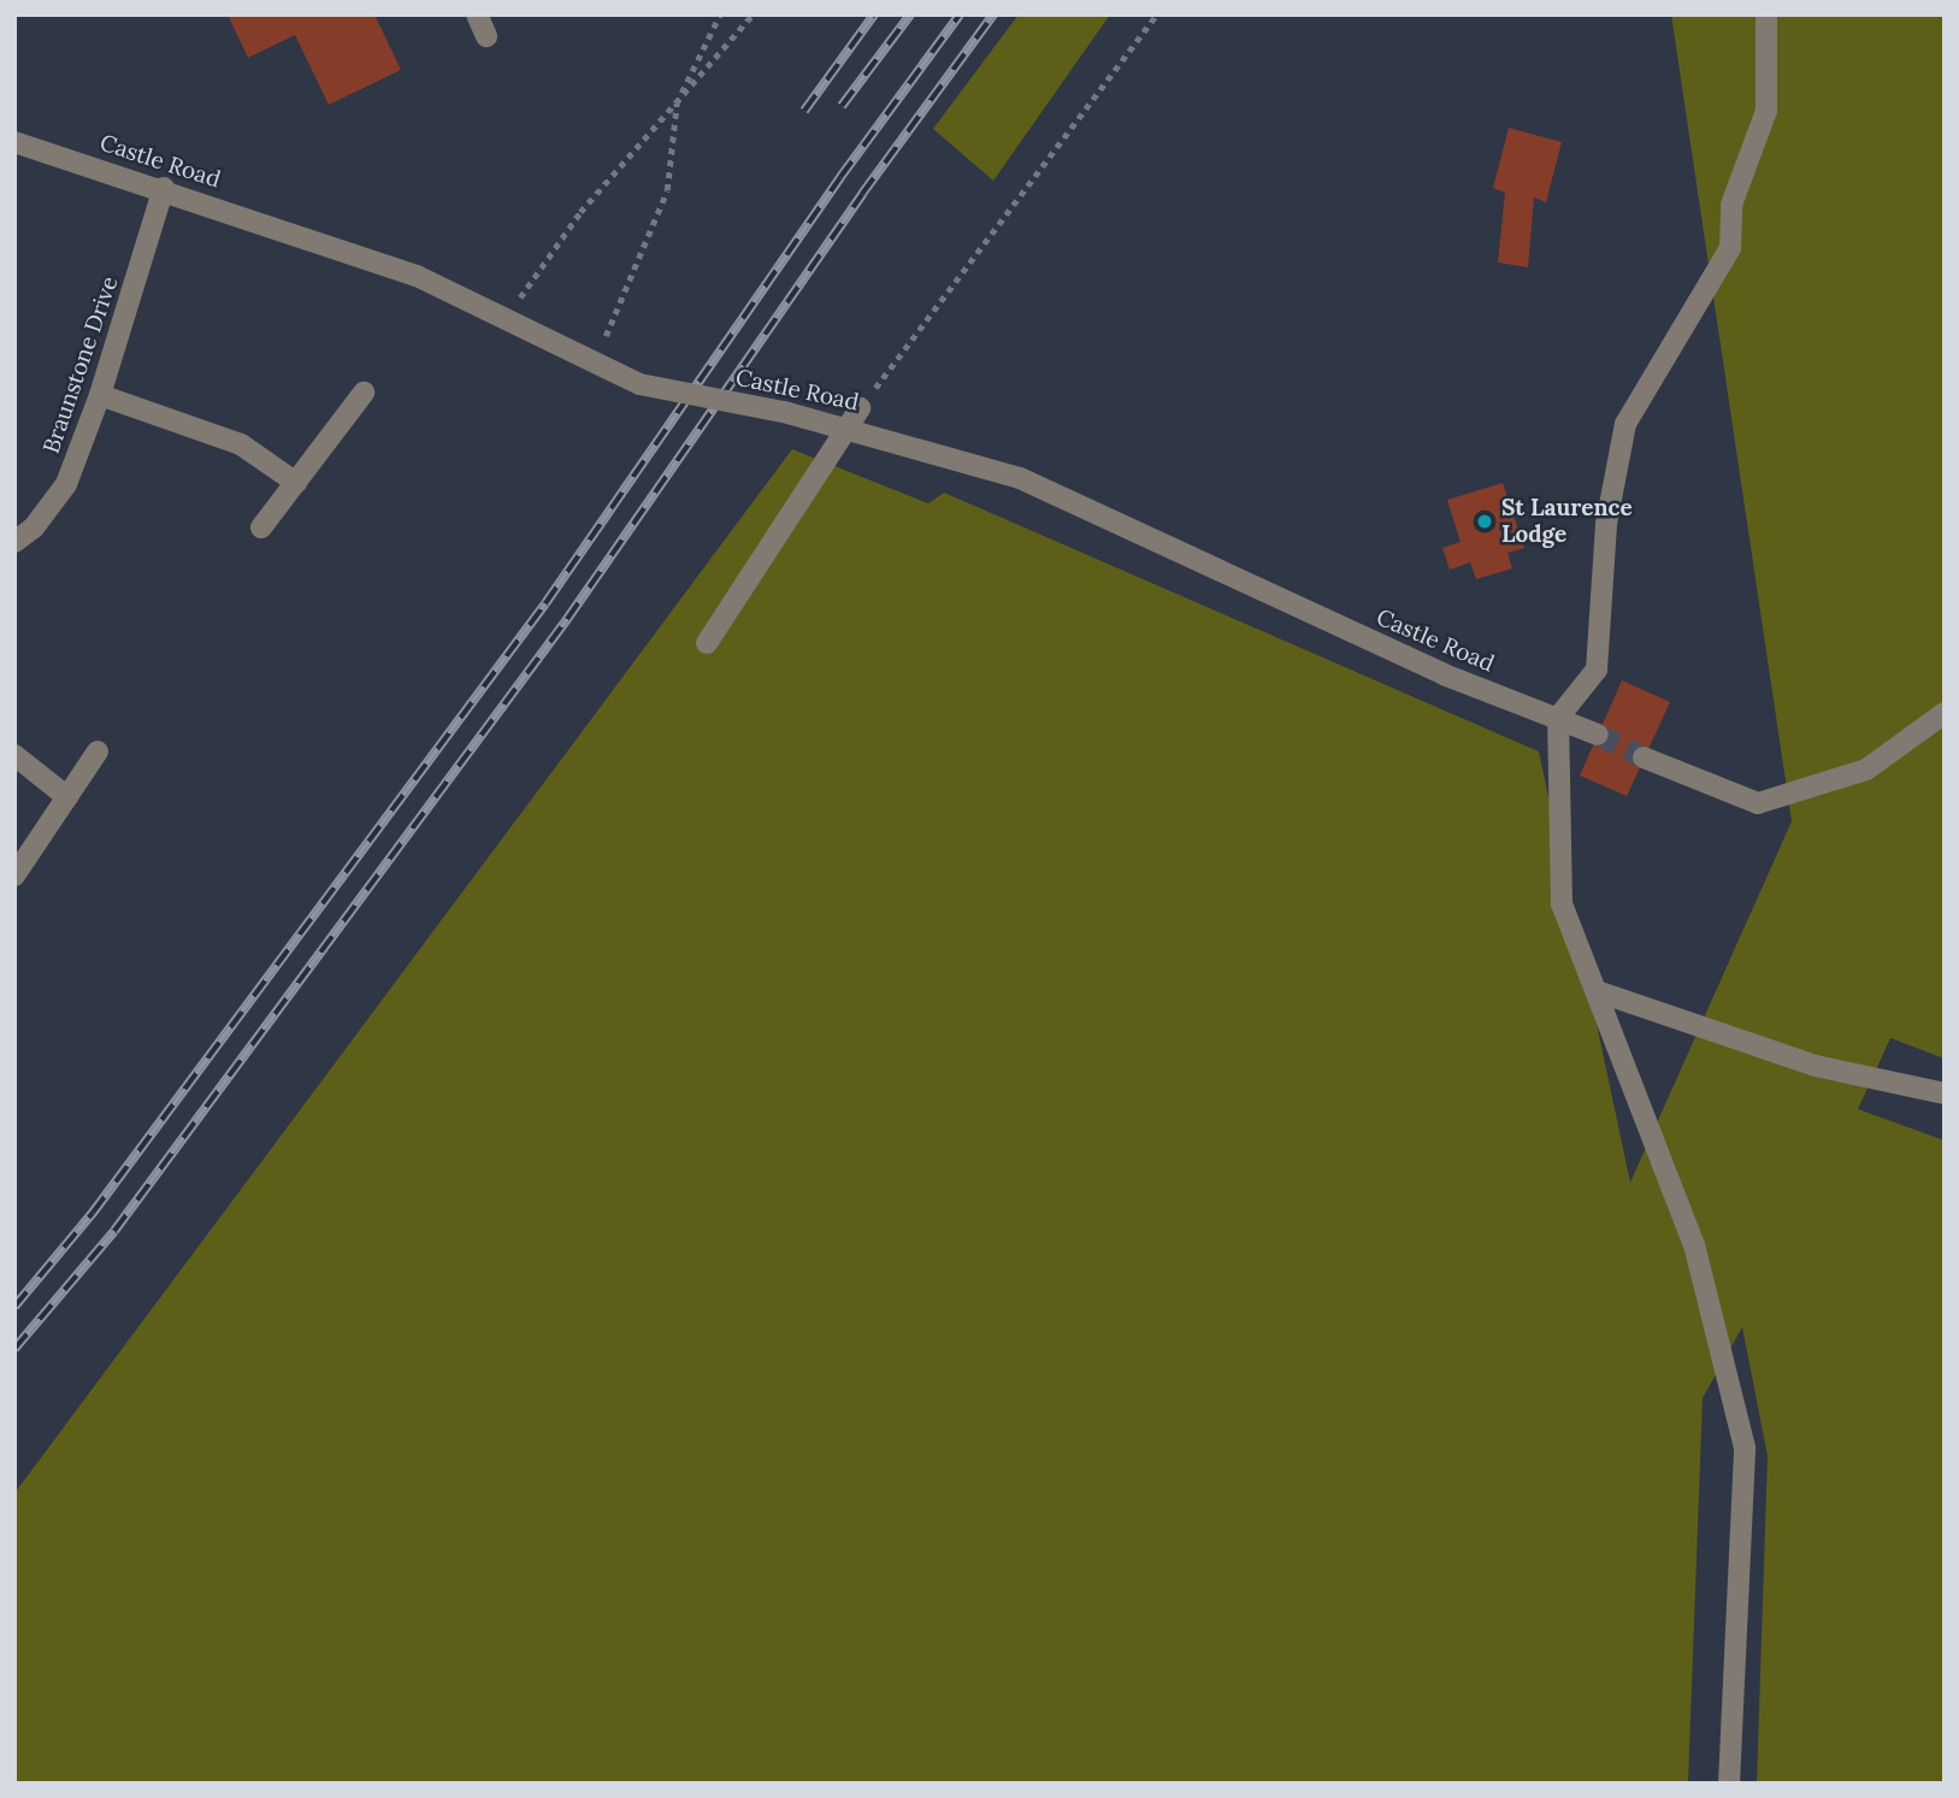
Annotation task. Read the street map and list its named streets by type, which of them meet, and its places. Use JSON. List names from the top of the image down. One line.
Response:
{"streets":{"street":["Castle Road","Braunstone Drive"]},"crossings":[["Castle Road","Braunstone Drive"]],"places":["St Laurence Lodge"]}
